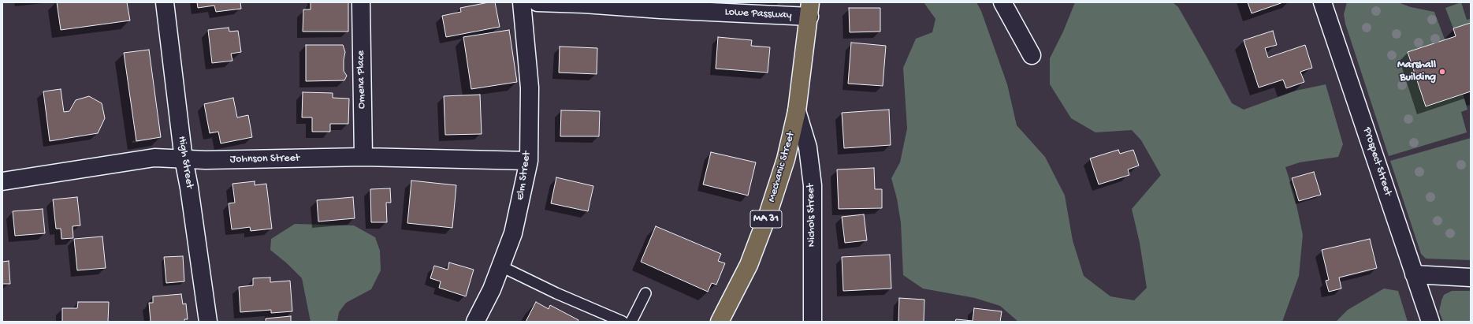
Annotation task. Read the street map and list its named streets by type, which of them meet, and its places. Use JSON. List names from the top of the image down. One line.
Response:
{"streets":{"main road":["Mechanic Street","MA 31"],"street":["Lowe Passway","Omena Place","Johnson Street","Prospect Street","High Street","Elm Street","Nichols Street"]},"crossings":[["Lowe Passway","Mechanic Street"],["Omena Place","Johnson Street"],["Johnson Street","High Street"],["Johnson Street","Elm Street"],["Mechanic Street","Nichols Street"]],"places":["Marshall Building"]}
